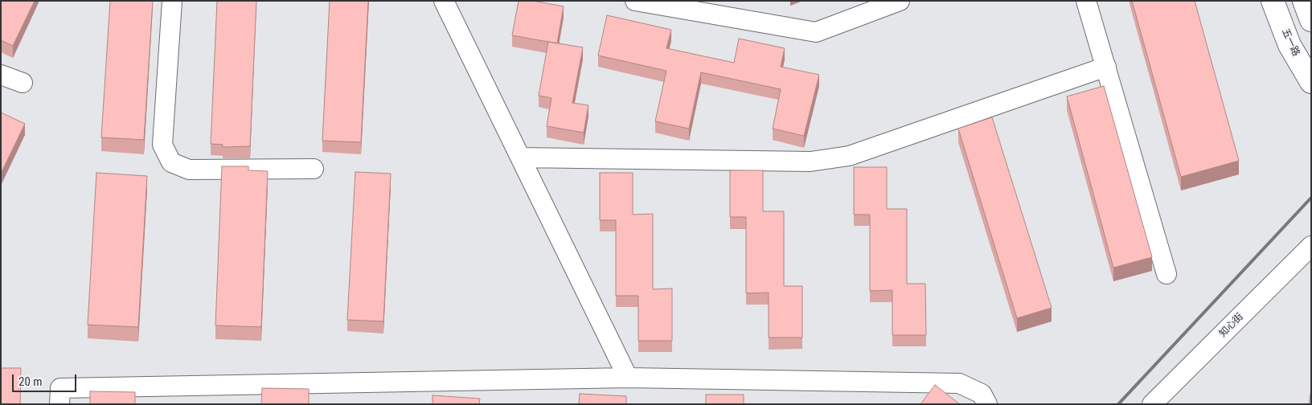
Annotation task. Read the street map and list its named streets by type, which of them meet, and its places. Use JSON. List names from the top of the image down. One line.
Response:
{"streets":{"main road":["五一路"],"street":["知心街"]},"scale_bar":"20 m"}
